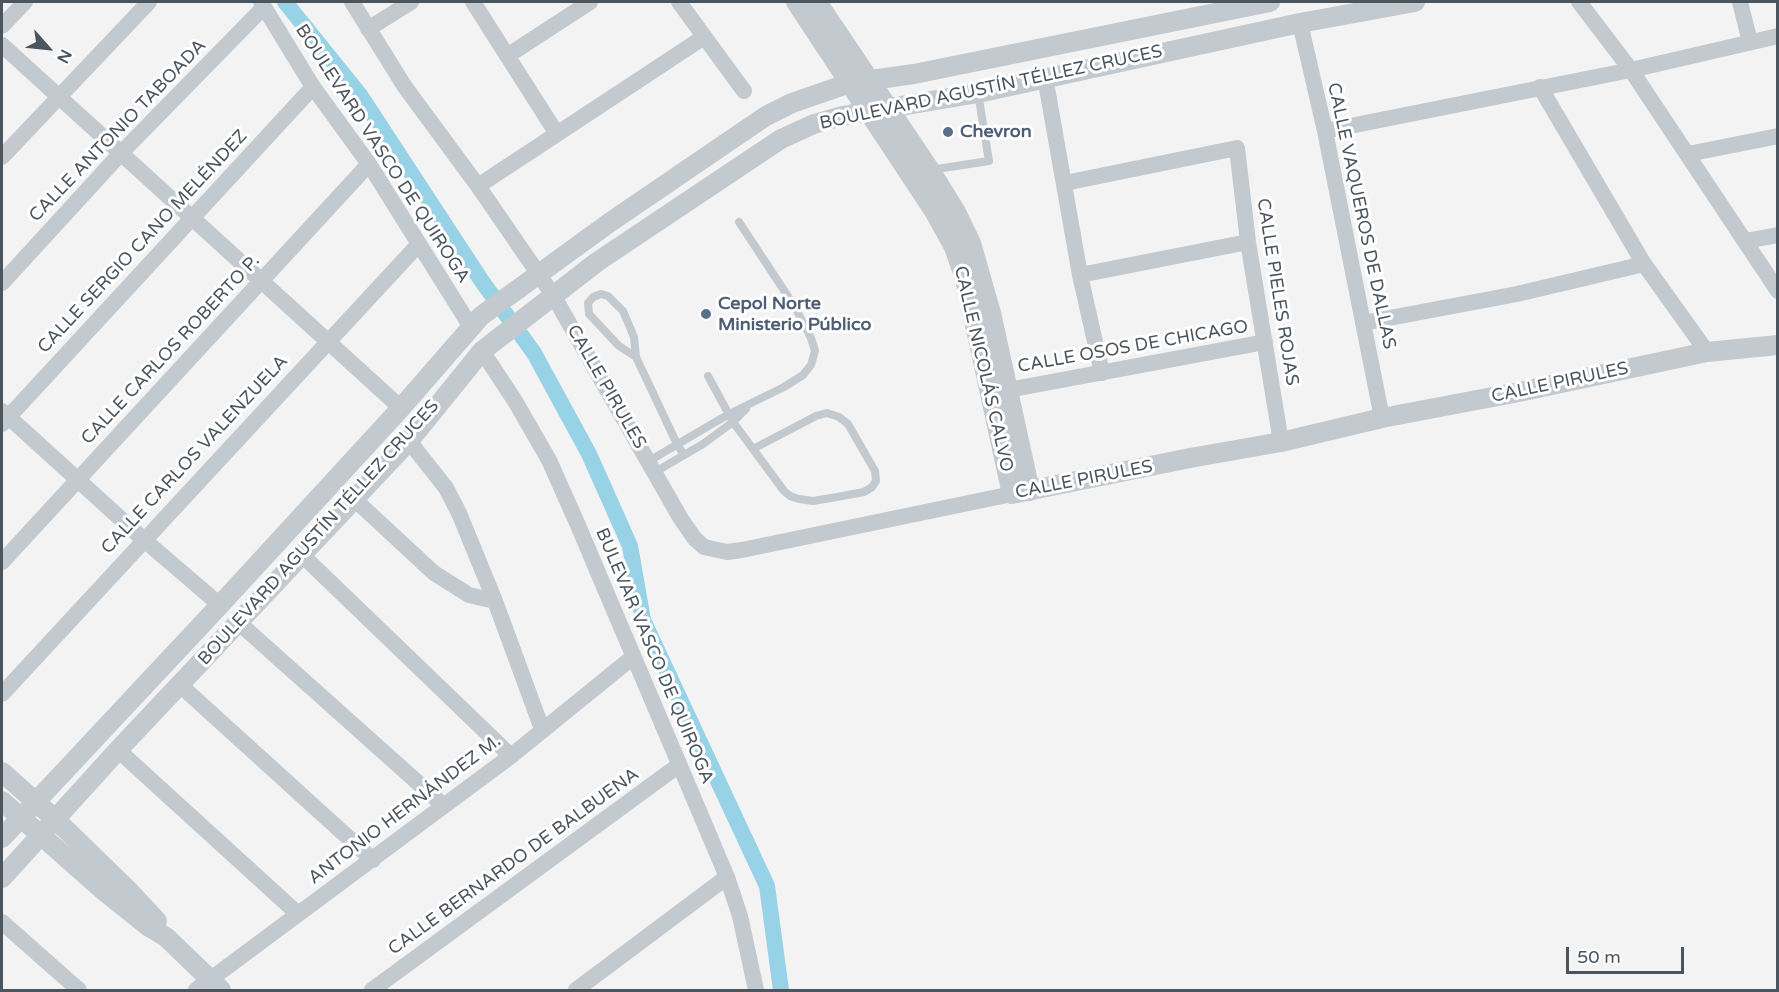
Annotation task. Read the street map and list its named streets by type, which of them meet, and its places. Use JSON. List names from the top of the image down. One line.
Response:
{"streets":{"street":["BOULEVARD AGUSTÍN TÉLLEZ CRUCES","CALLE ANTONIO TABOADA","BOULEVARD VASCO DE QUIROGA","CALLE VAQUEROS DE DALLAS","CALLE SERGIO CANO MELÉNDEZ","CALLE PIELES ROJAS","CALLE OSOS DE CHICAGO","CALLE CARLOS ROBERTO P.","CALLE NICOLÁS CALVO","CALLE PIRULES","CALLE CARLOS VALENZUELA","BULEVAR VASCO DE QUIROGA","ANTONIO HERNÁNDEZ M.","CALLE BERNARDO DE BALBUENA"]},"crossings":[["BOULEVARD AGUSTÍN TÉLLEZ CRUCES","BOULEVARD VASCO DE QUIROGA"],["BOULEVARD AGUSTÍN TÉLLEZ CRUCES","CALLE VAQUEROS DE DALLAS"],["BOULEVARD AGUSTÍN TÉLLEZ CRUCES","CALLE NICOLÁS CALVO"],["BOULEVARD AGUSTÍN TÉLLEZ CRUCES","CALLE PIRULES"],["BOULEVARD AGUSTÍN TÉLLEZ CRUCES","BULEVAR VASCO DE QUIROGA"],["CALLE ANTONIO TABOADA","BOULEVARD VASCO DE QUIROGA"],["BOULEVARD VASCO DE QUIROGA","CALLE SERGIO CANO MELÉNDEZ"],["BOULEVARD VASCO DE QUIROGA","CALLE CARLOS ROBERTO P."],["BOULEVARD VASCO DE QUIROGA","CALLE CARLOS VALENZUELA"],["CALLE VAQUEROS DE DALLAS","CALLE PIRULES"],["CALLE PIELES ROJAS","CALLE OSOS DE CHICAGO"],["CALLE PIELES ROJAS","CALLE PIRULES"],["CALLE OSOS DE CHICAGO","CALLE NICOLÁS CALVO"],["CALLE NICOLÁS CALVO","CALLE PIRULES"],["BULEVAR VASCO DE QUIROGA","ANTONIO HERNÁNDEZ M."],["BULEVAR VASCO DE QUIROGA","CALLE BERNARDO DE BALBUENA"]],"places":["Chevron","Cepol Norte Ministerio Público"],"scale_bar":"50 m","north":"bottom right"}
